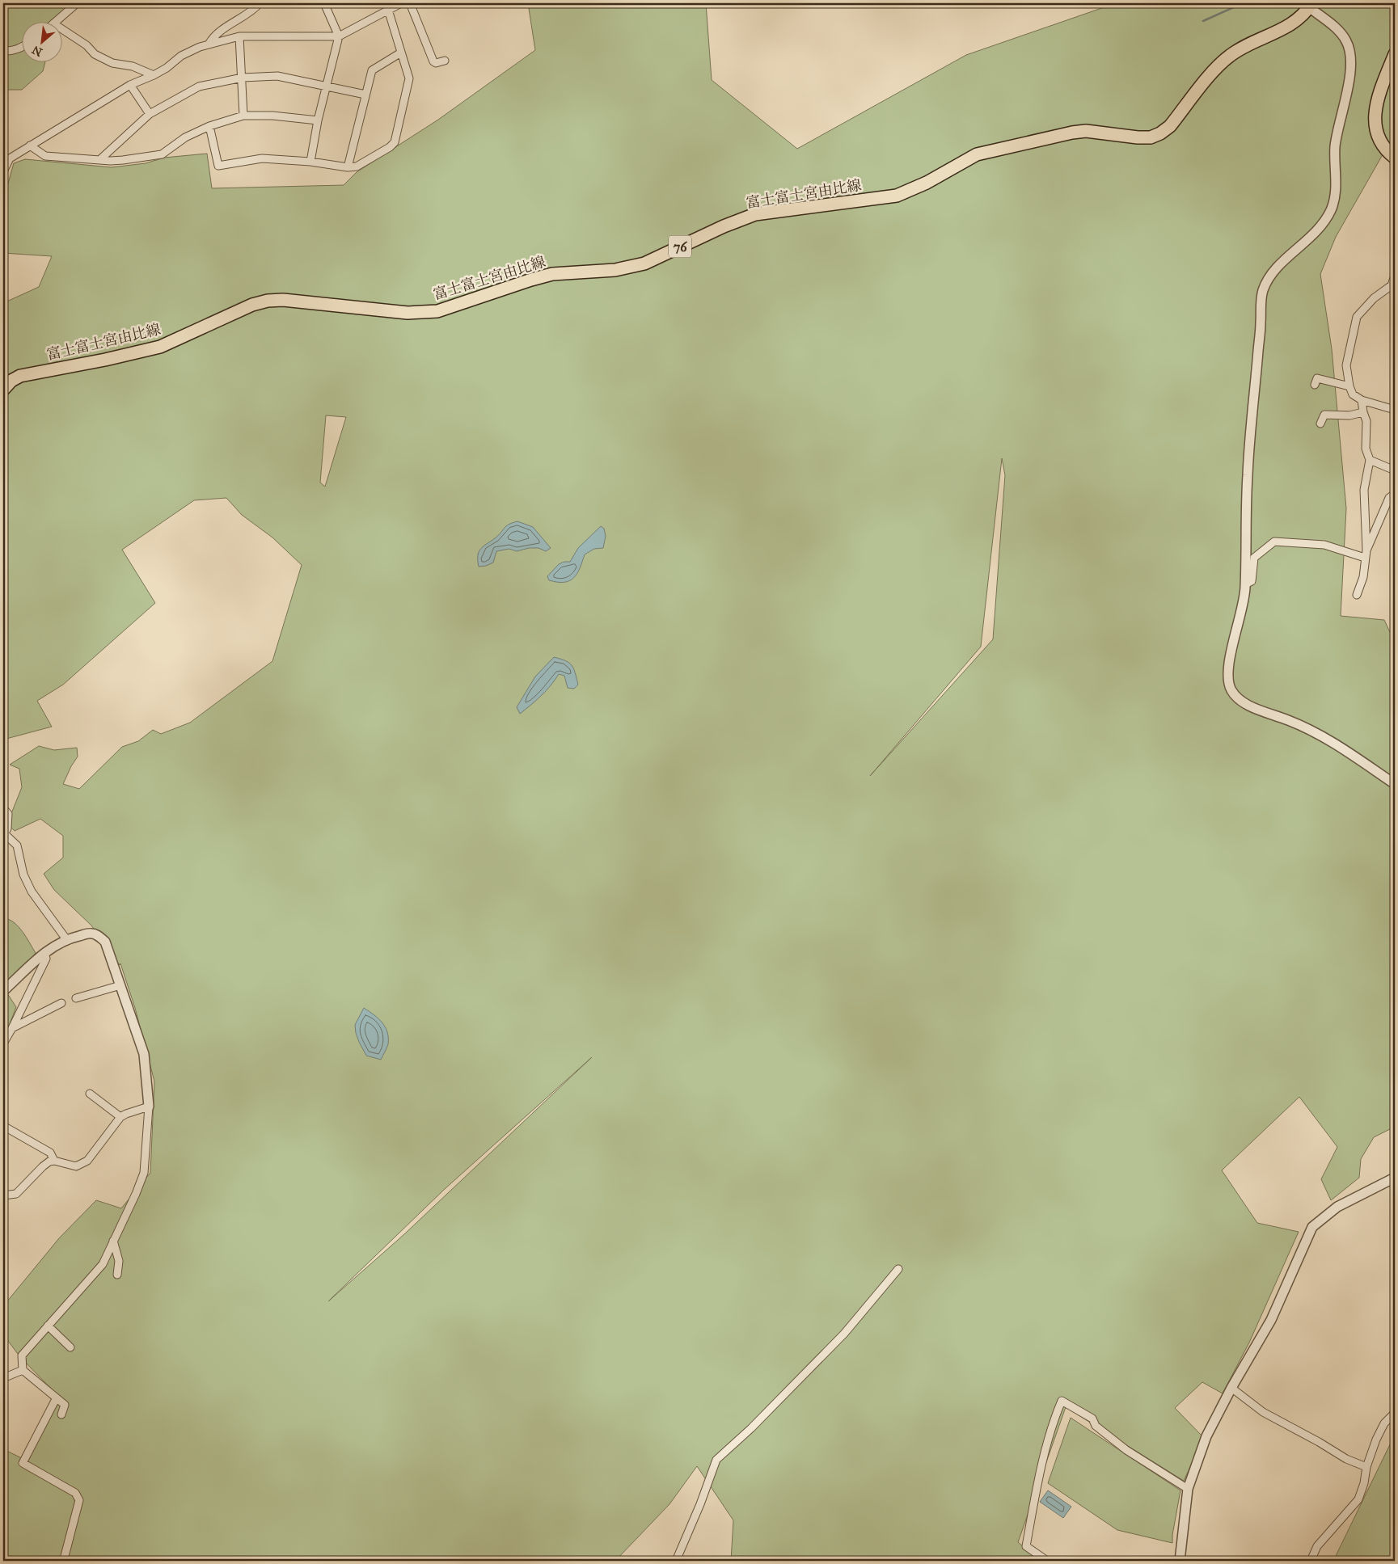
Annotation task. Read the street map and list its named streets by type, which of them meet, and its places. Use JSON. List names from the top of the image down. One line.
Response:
{"streets":{"main road":["富士富士宮由比線","76"]},"north":"bottom left"}
